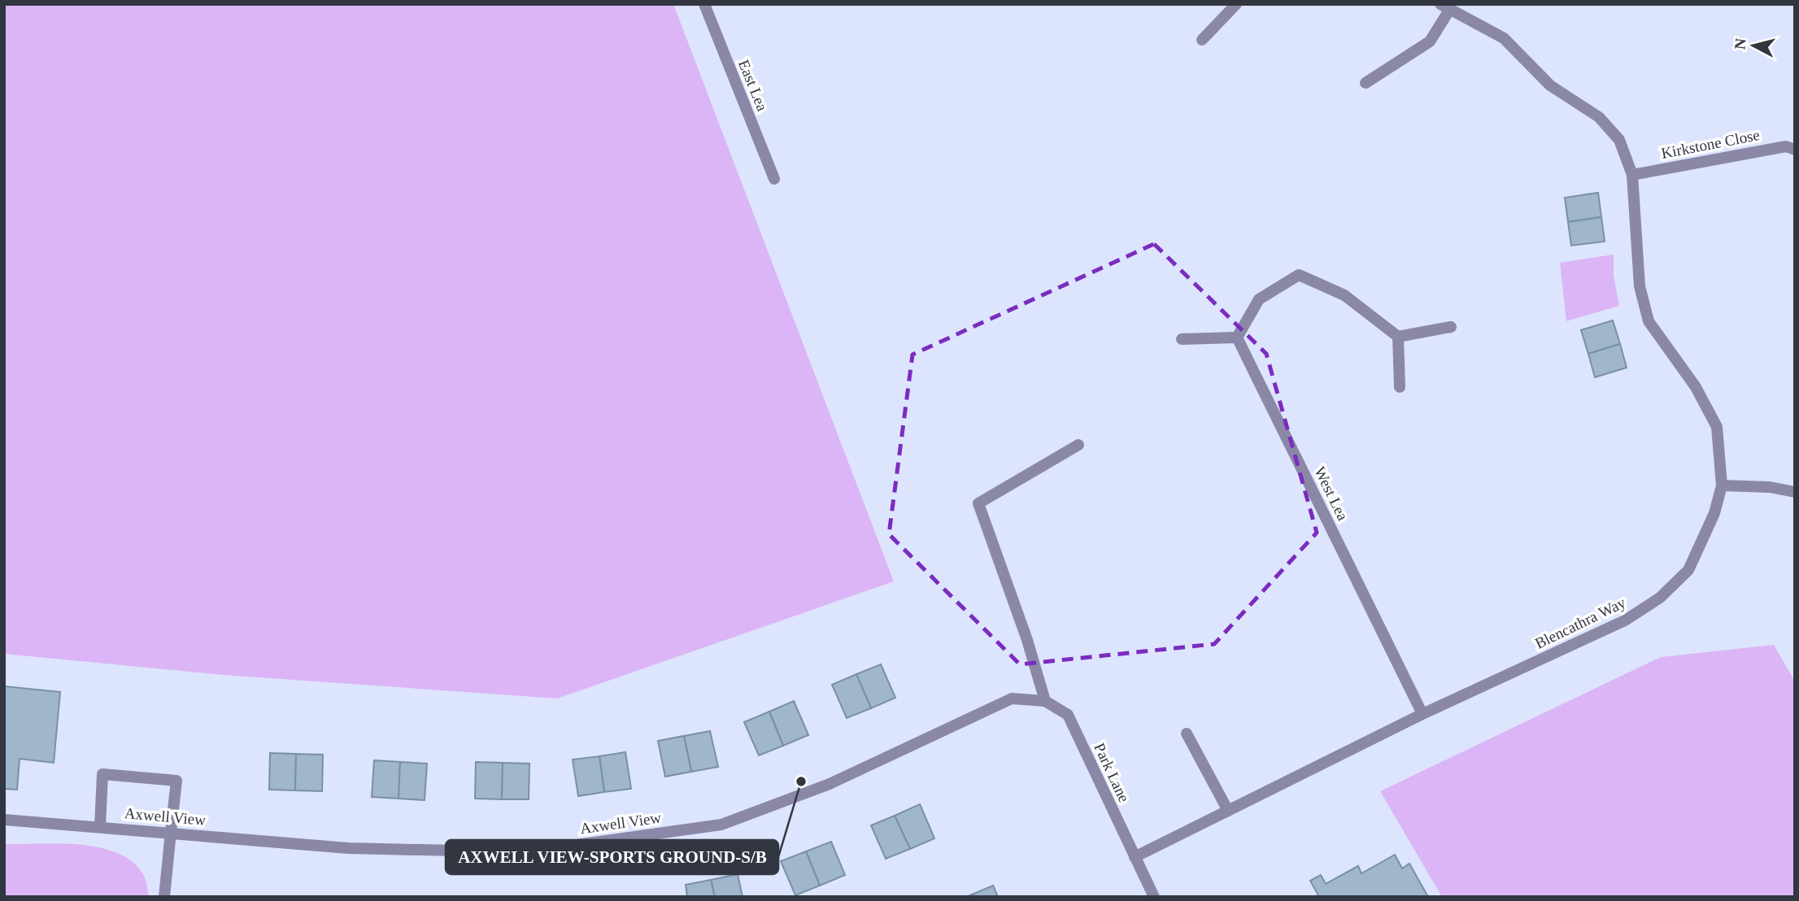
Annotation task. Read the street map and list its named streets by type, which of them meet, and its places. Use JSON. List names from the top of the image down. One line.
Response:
{"streets":{"street":["East Lea","Kirkstone Close","West Lea","Blencathra Way","Park Lane","Axwell View"]},"crossings":[["Kirkstone Close","Blencathra Way"],["West Lea","Blencathra Way"],["Blencathra Way","Park Lane"],["Park Lane","Axwell View"]],"places":["AXWELL VIEW-SPORTS GROUND-S/B"],"north":"left"}
